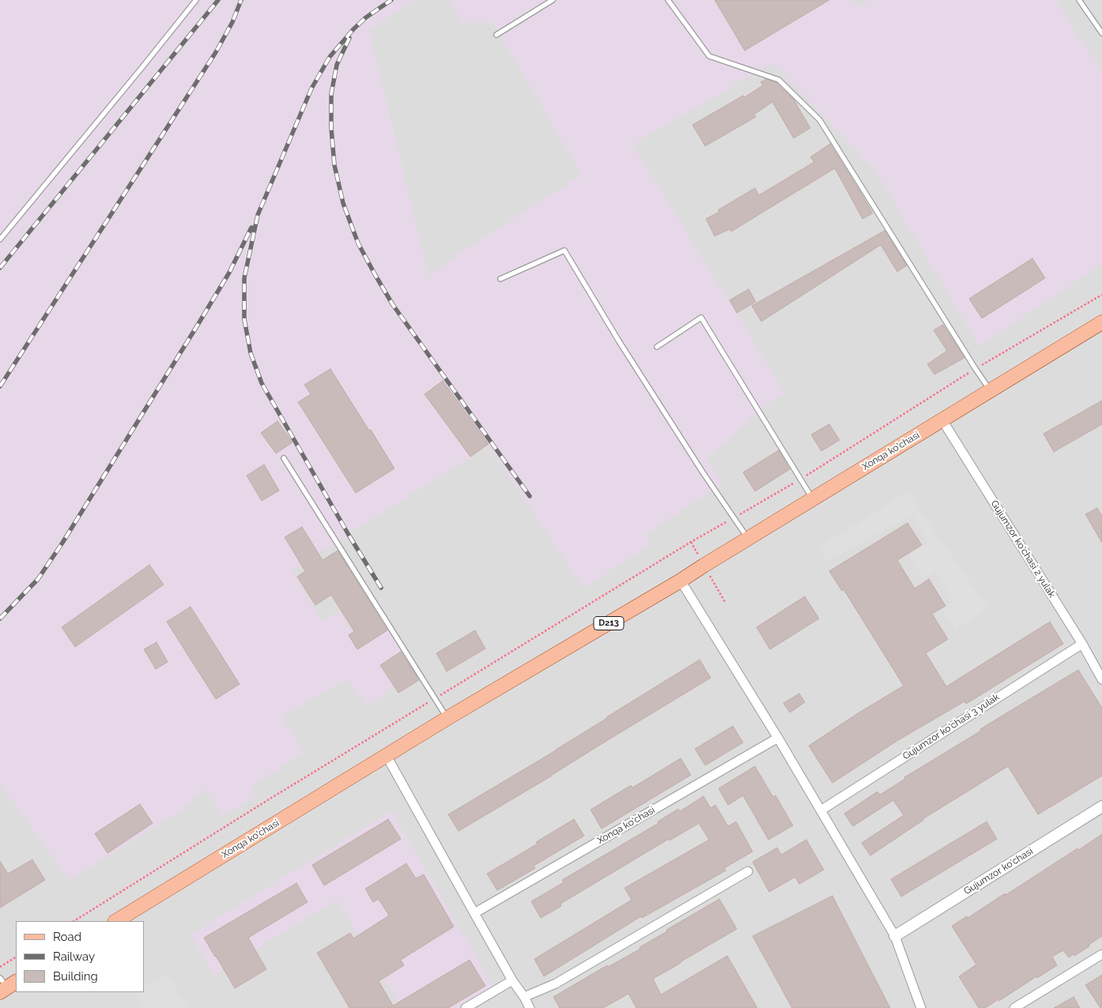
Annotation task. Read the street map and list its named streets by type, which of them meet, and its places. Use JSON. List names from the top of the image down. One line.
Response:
{"streets":{"main road":["Xonqa ko'chasi","D213"],"street":["Gujumzor ko'chasi 2 yulak","Gujumzor ko'chasi 3 yulak","Gujumzor ko'chasi"]},"crossings":[["Xonqa ko'chasi","Gujumzor ko'chasi 2 yulak"],["Gujumzor ko'chasi 2 yulak","Gujumzor ko'chasi 3 yulak"]],"legend":["Road","Railway","Building"]}
